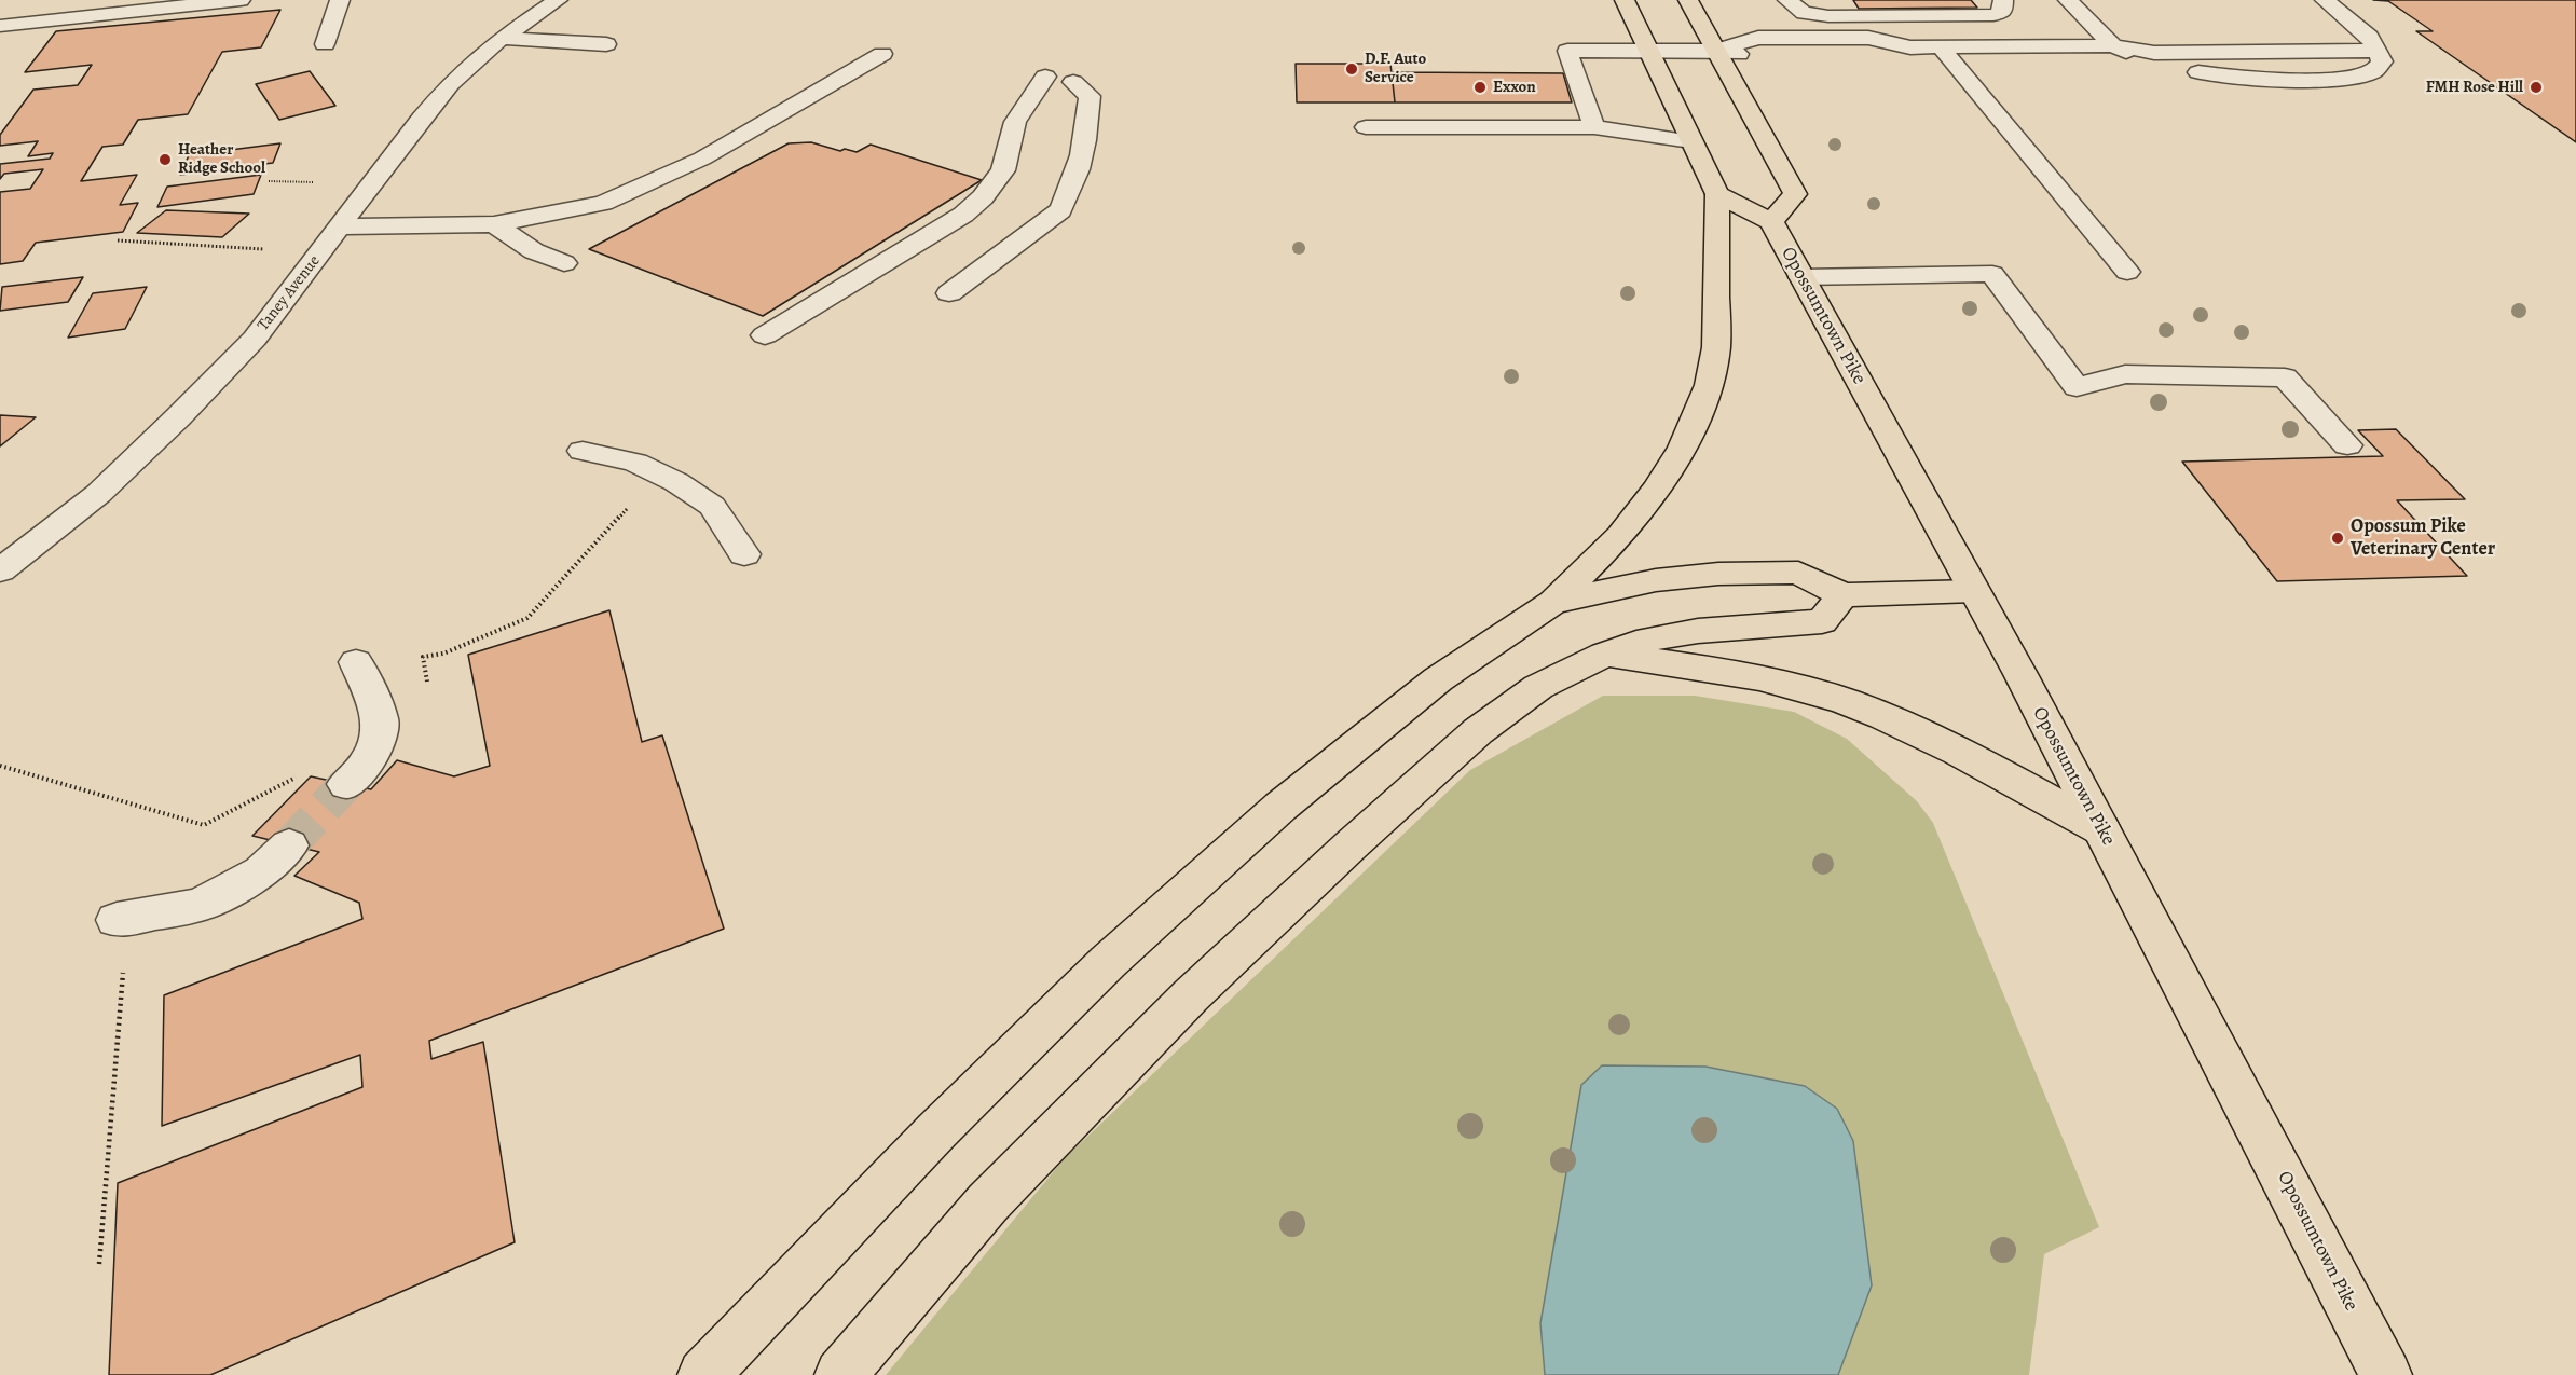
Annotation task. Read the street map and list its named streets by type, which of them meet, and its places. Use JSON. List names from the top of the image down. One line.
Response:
{"streets":{"main road":["Opossumtown Pike"],"street":["Taney Avenue"]},"places":["D.F. Auto Service","Exxon","FMH Rose Hill","Heather Ridge School","Opossum Pike Veterinary Center"]}
